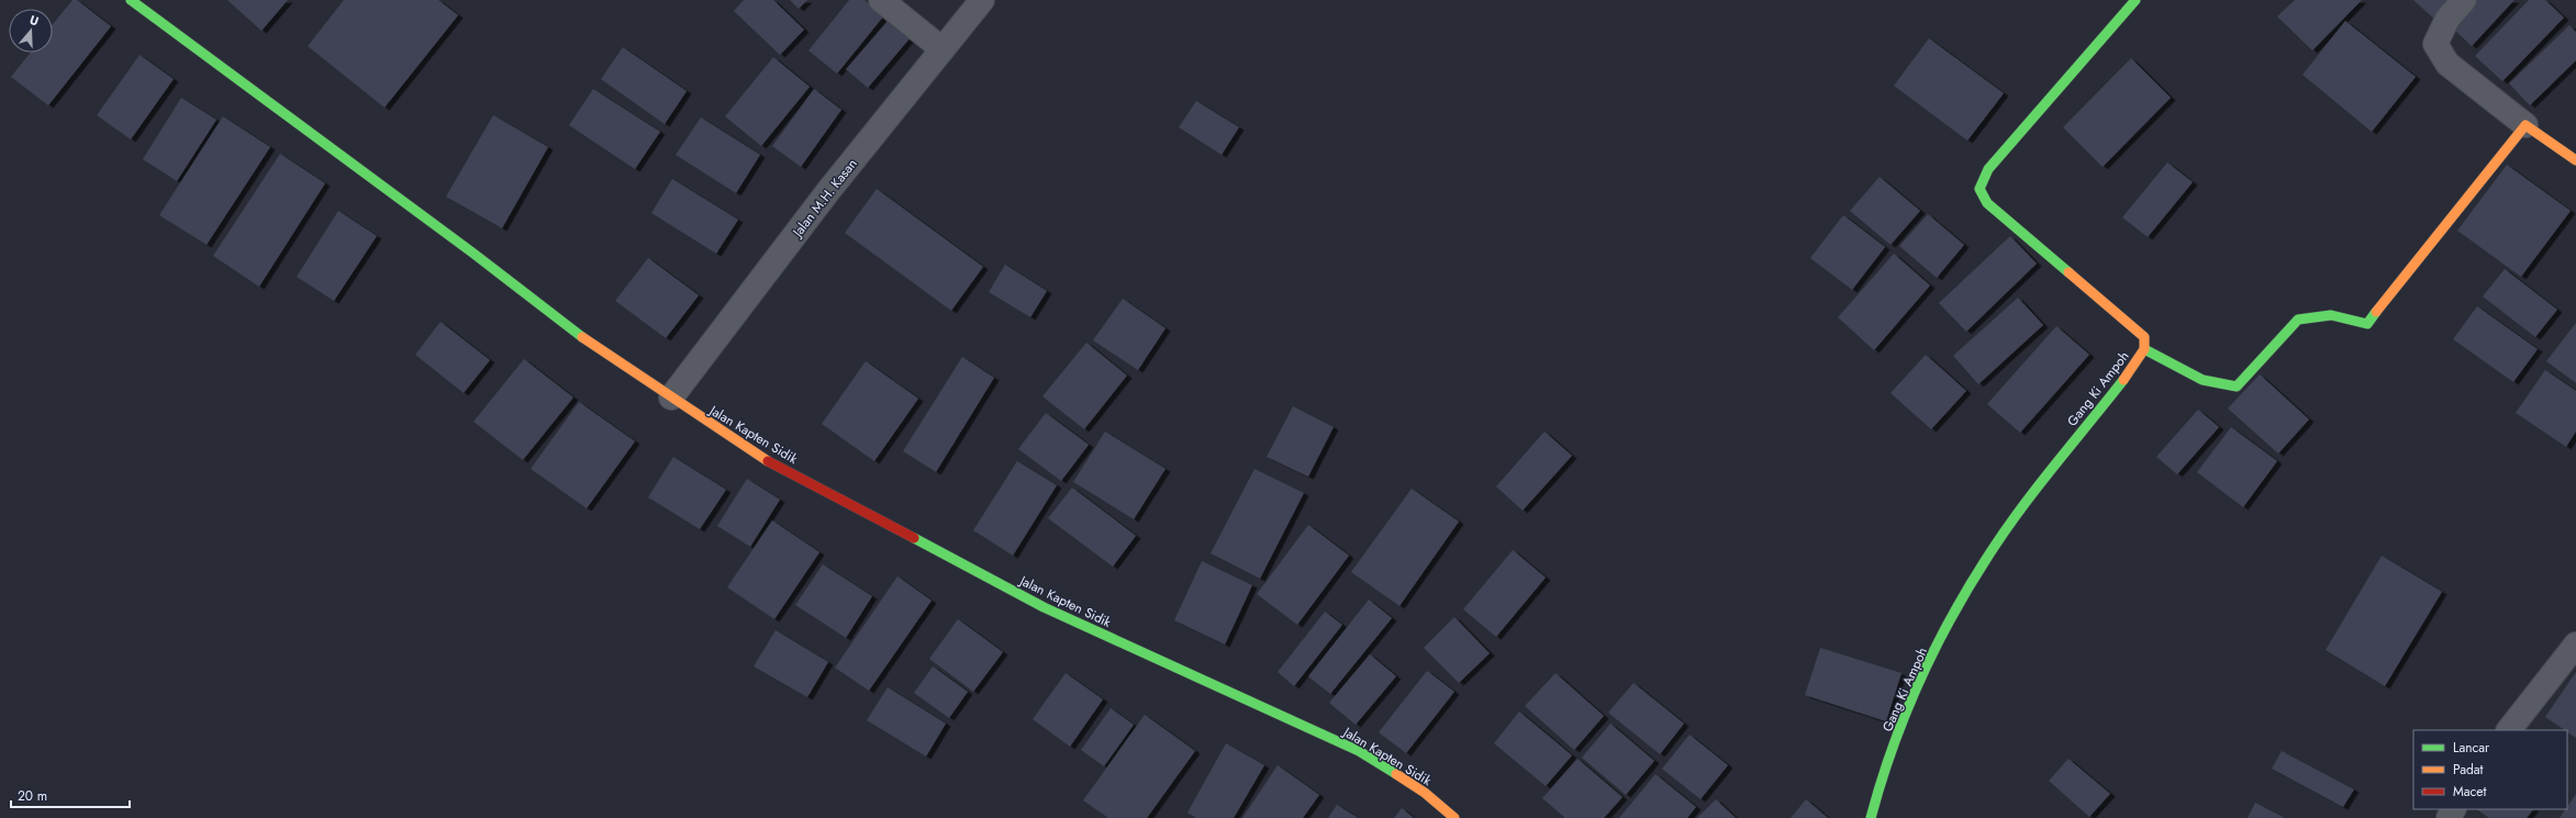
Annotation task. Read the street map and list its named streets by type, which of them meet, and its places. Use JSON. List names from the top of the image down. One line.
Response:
{"streets":{"street":["Jalan M.H. Kasan","Gang Ki Ampoh","Jalan Kapten Sidik"]},"crossings":[["Jalan M.H. Kasan","Jalan Kapten Sidik"]],"legend":["Lancar","Padat","Macet"],"scale_bar":"20 m","north":"top"}
